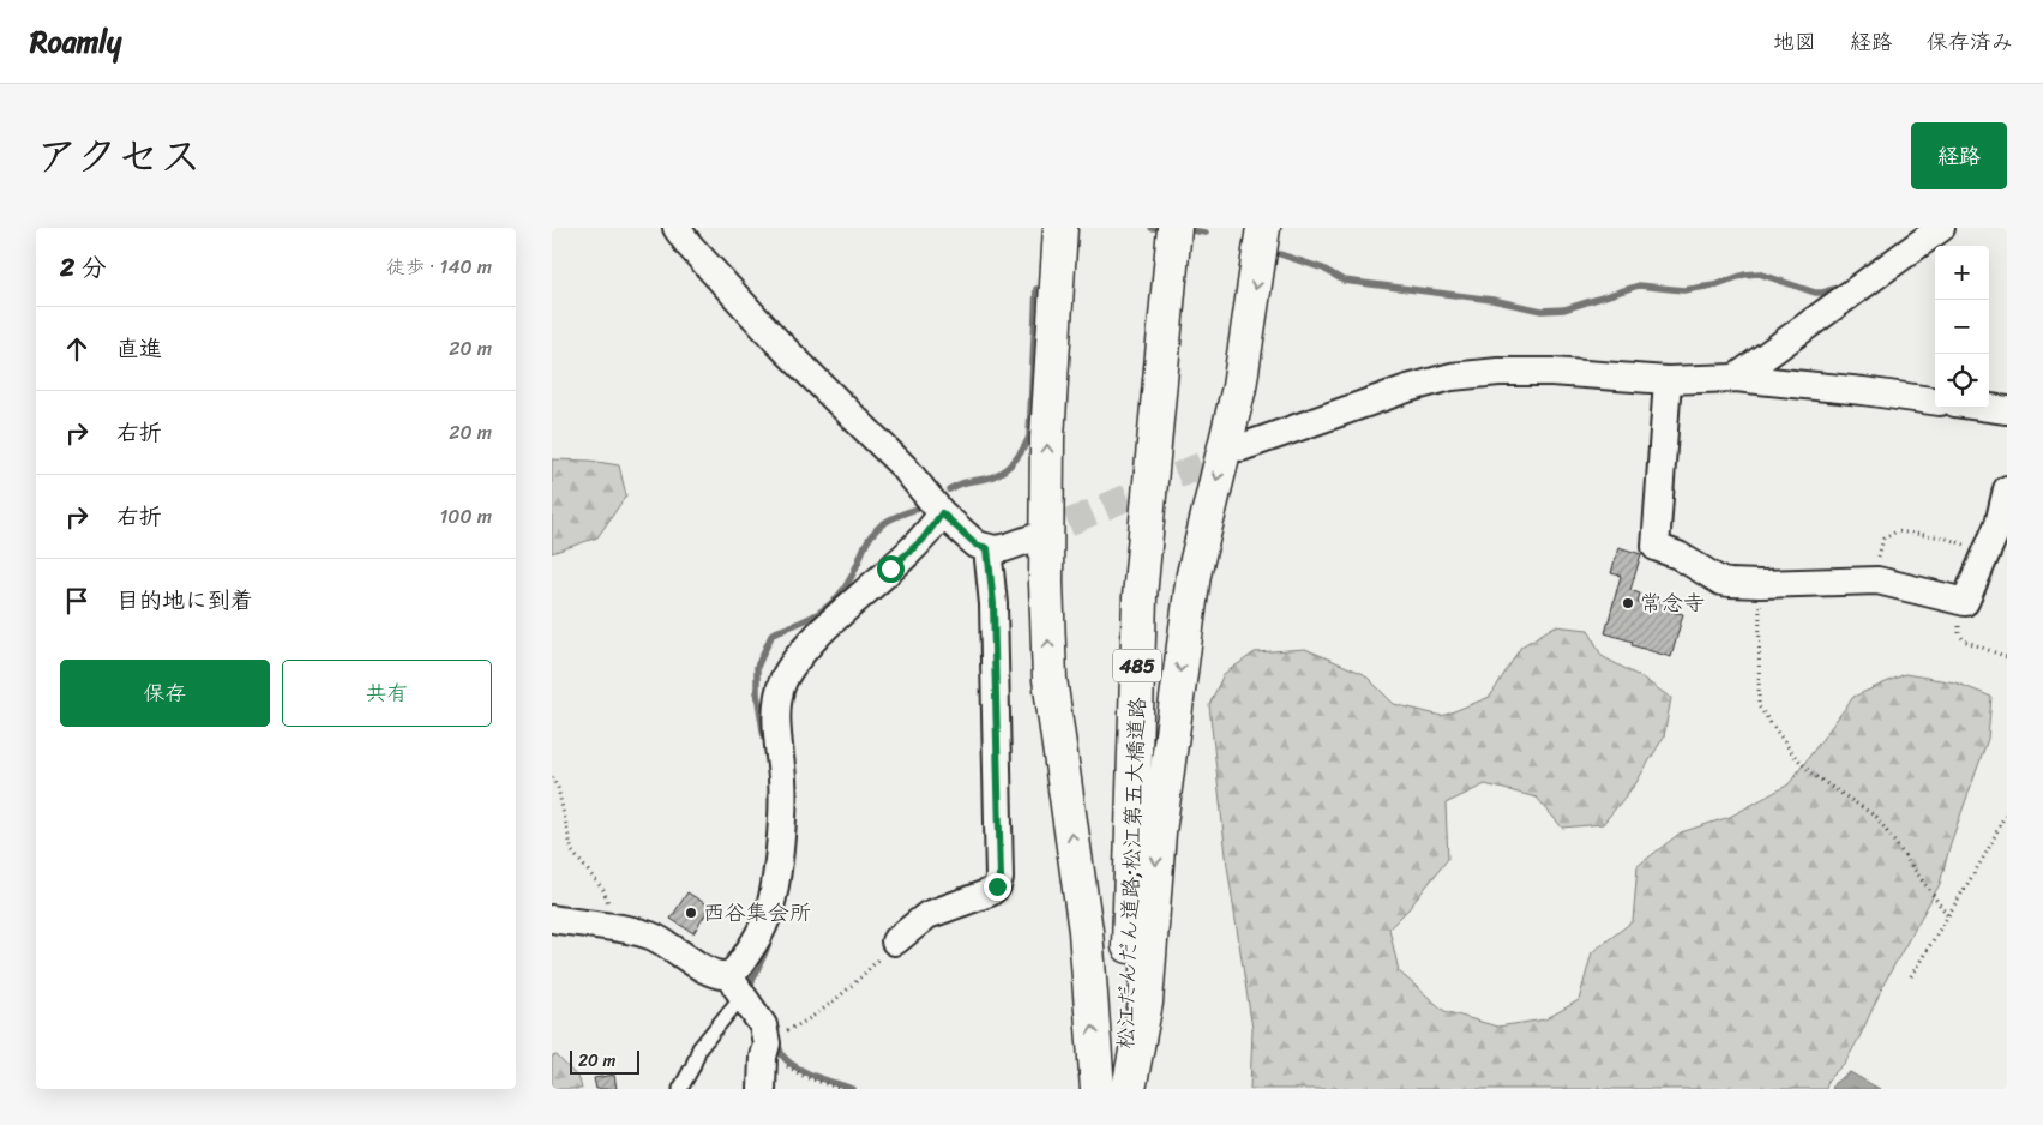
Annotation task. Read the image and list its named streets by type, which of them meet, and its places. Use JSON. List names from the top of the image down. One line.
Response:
{"streets":{"highway":["485","松江だんだん道路;松江第五大橋道路"]},"places":["常念寺","西谷集会所"],"scale_bar":"20 m","page":{"header":"Roamly","nav":["地図","経路","保存済み"],"title":"アクセス","buttons":["経路",["保存","共有"]],"heading":["2 分","徒歩 · 140 m"],"map_buttons":["+","−"],"list":[["直進","20 m"],["右折","20 m"],["右折","100 m"],"目的地に到着"],"scale":"20 m"}}
